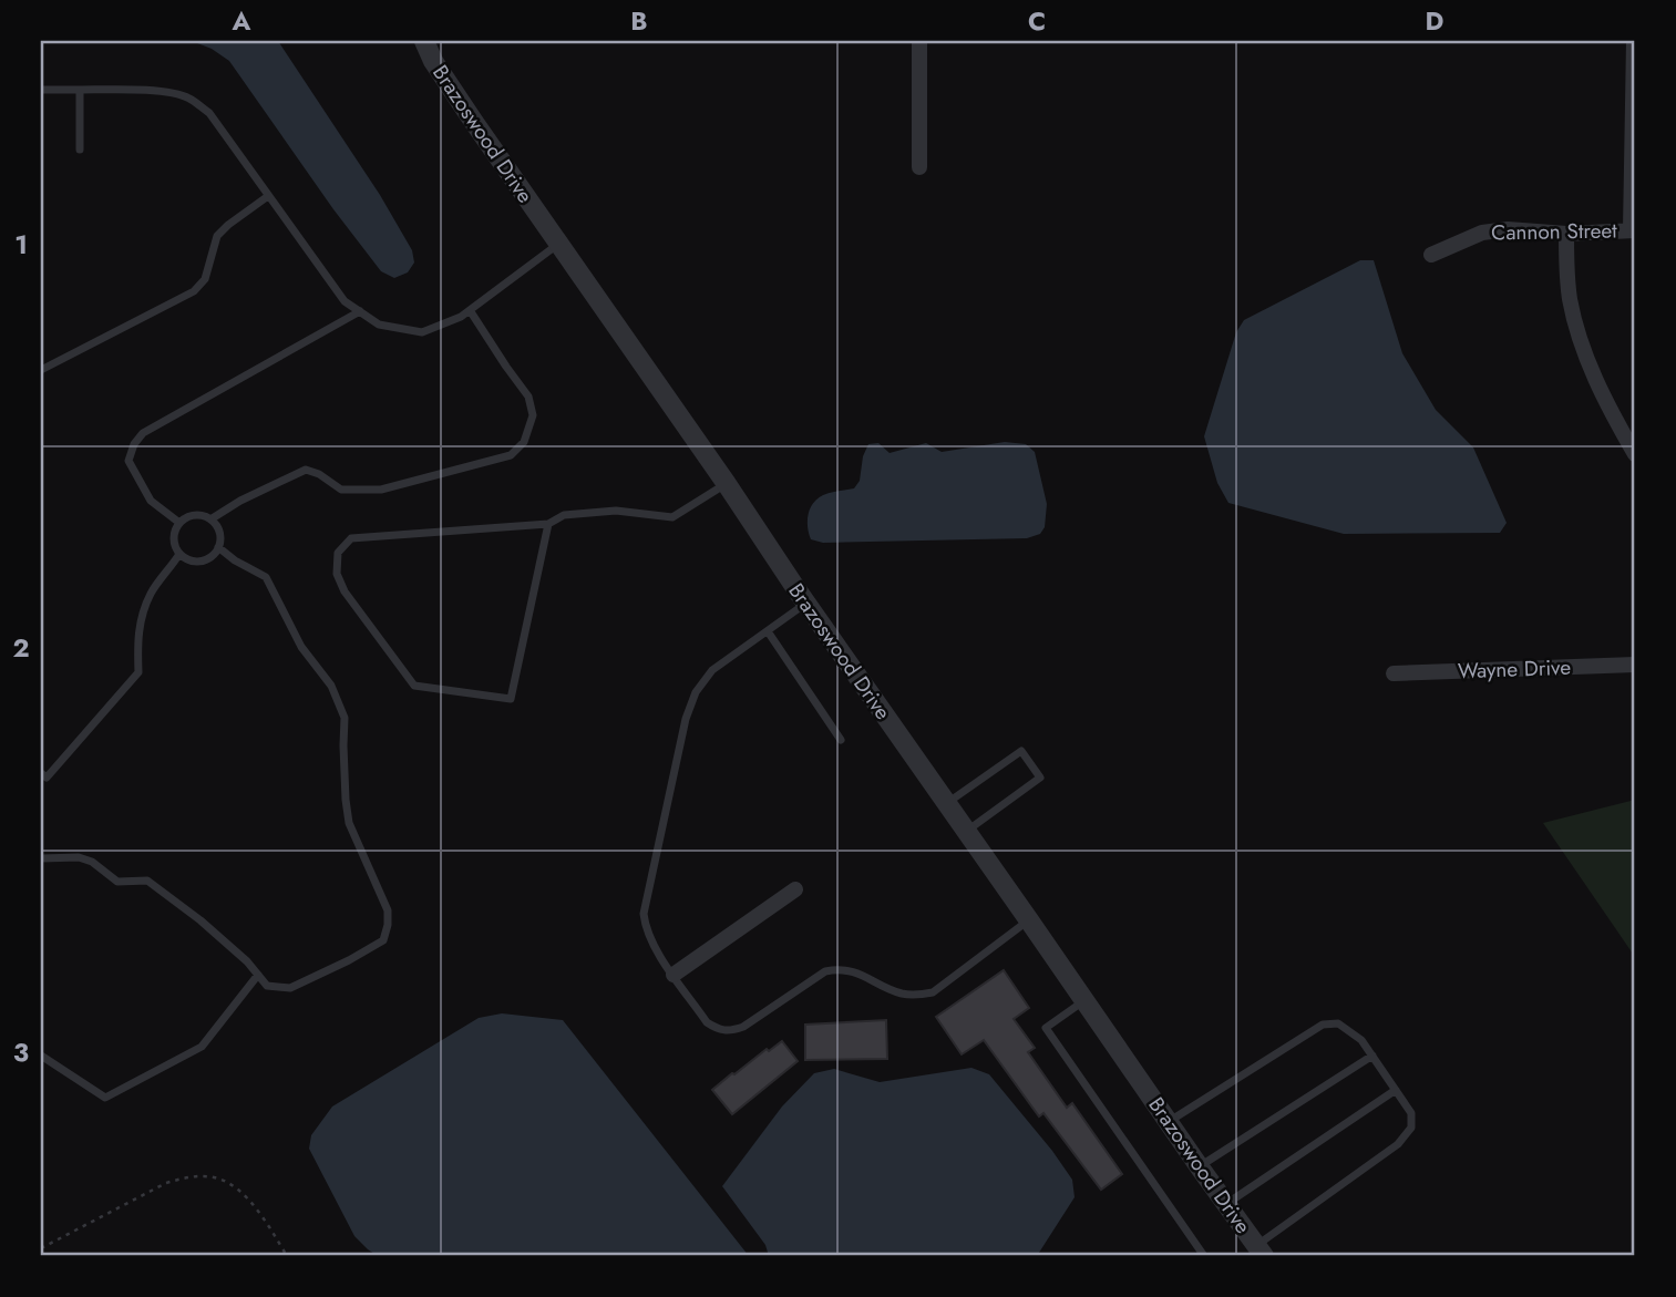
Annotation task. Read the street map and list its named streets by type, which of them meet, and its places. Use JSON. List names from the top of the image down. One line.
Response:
{"streets":{"street":["Brazoswood Drive","Cannon Street","Wayne Drive"]},"grid":{"columns":["A","B","C","D"],"rows":["1","2","3"]}}
